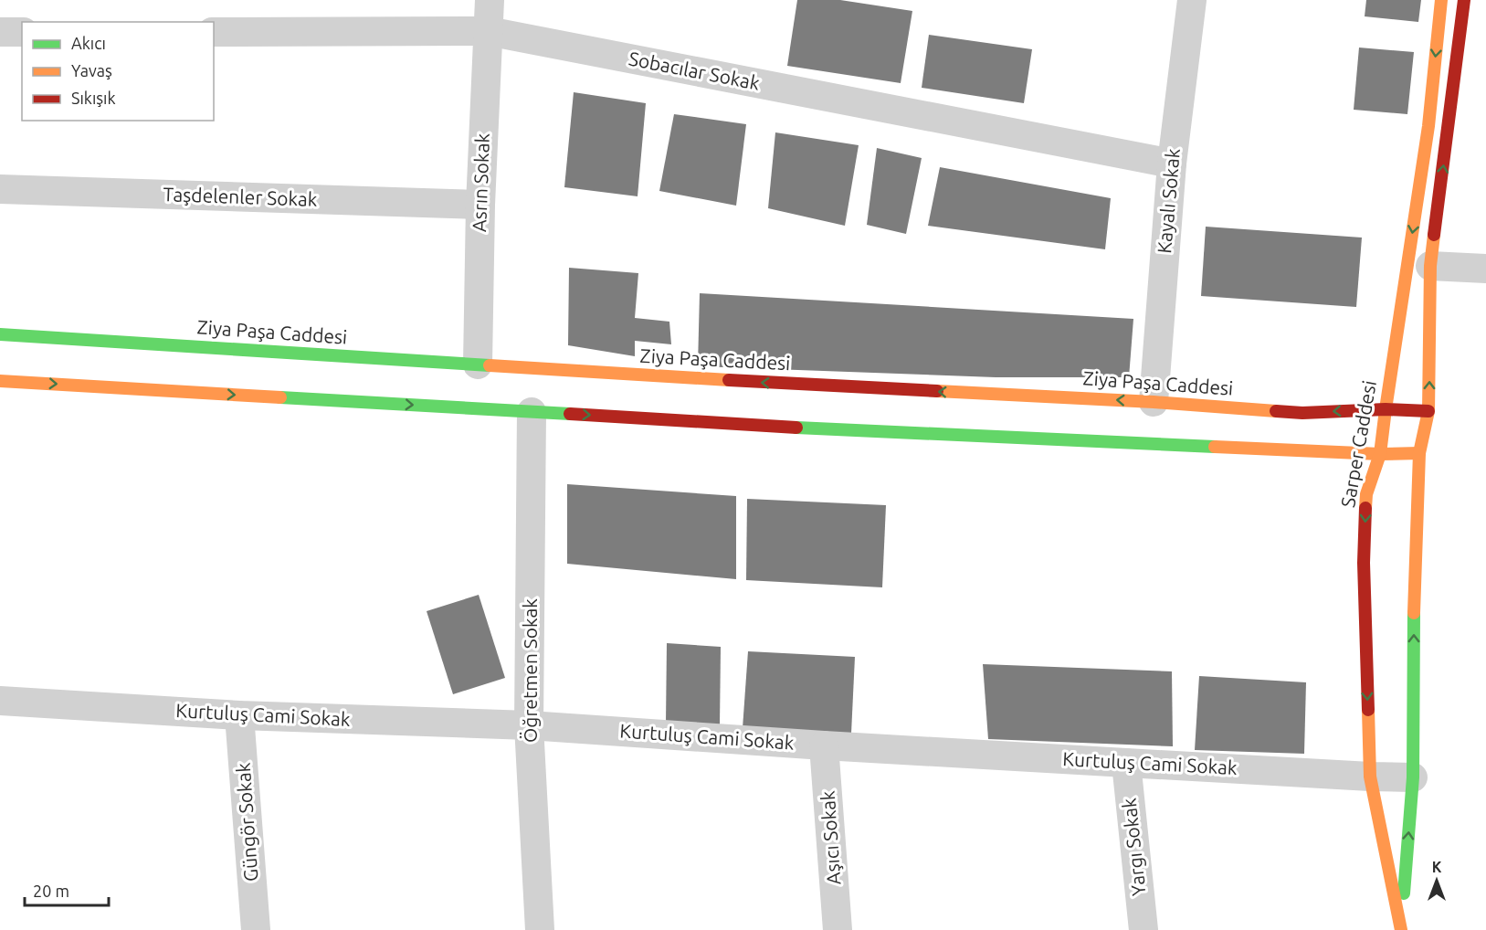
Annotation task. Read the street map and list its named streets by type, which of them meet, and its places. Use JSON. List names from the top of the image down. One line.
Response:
{"streets":{"main road":["Ziya Paşa Caddesi","Sarper Caddesi"],"street":["Sobacılar Sokak","Asrın Sokak","Taşdelenler Sokak","Kayalı Sokak","Öğretmen Sokak","Kurtuluş Cami Sokak","Güngör Sokak","Aşıcı Sokak","Yargı Sokak"]},"crossings":[["Sobacılar Sokak","Asrın Sokak"],["Sobacılar Sokak","Kayalı Sokak"],["Asrın Sokak","Taşdelenler Sokak"],["Asrın Sokak","Ziya Paşa Caddesi"],["Kayalı Sokak","Ziya Paşa Caddesi"],["Ziya Paşa Caddesi","Sarper Caddesi"],["Sarper Caddesi","Kurtuluş Cami Sokak"],["Öğretmen Sokak","Kurtuluş Cami Sokak"],["Kurtuluş Cami Sokak","Güngör Sokak"],["Kurtuluş Cami Sokak","Aşıcı Sokak"],["Kurtuluş Cami Sokak","Yargı Sokak"]],"legend":["Akıcı","Yavaş","Sıkışık"],"scale_bar":"20 m","north":"top"}
